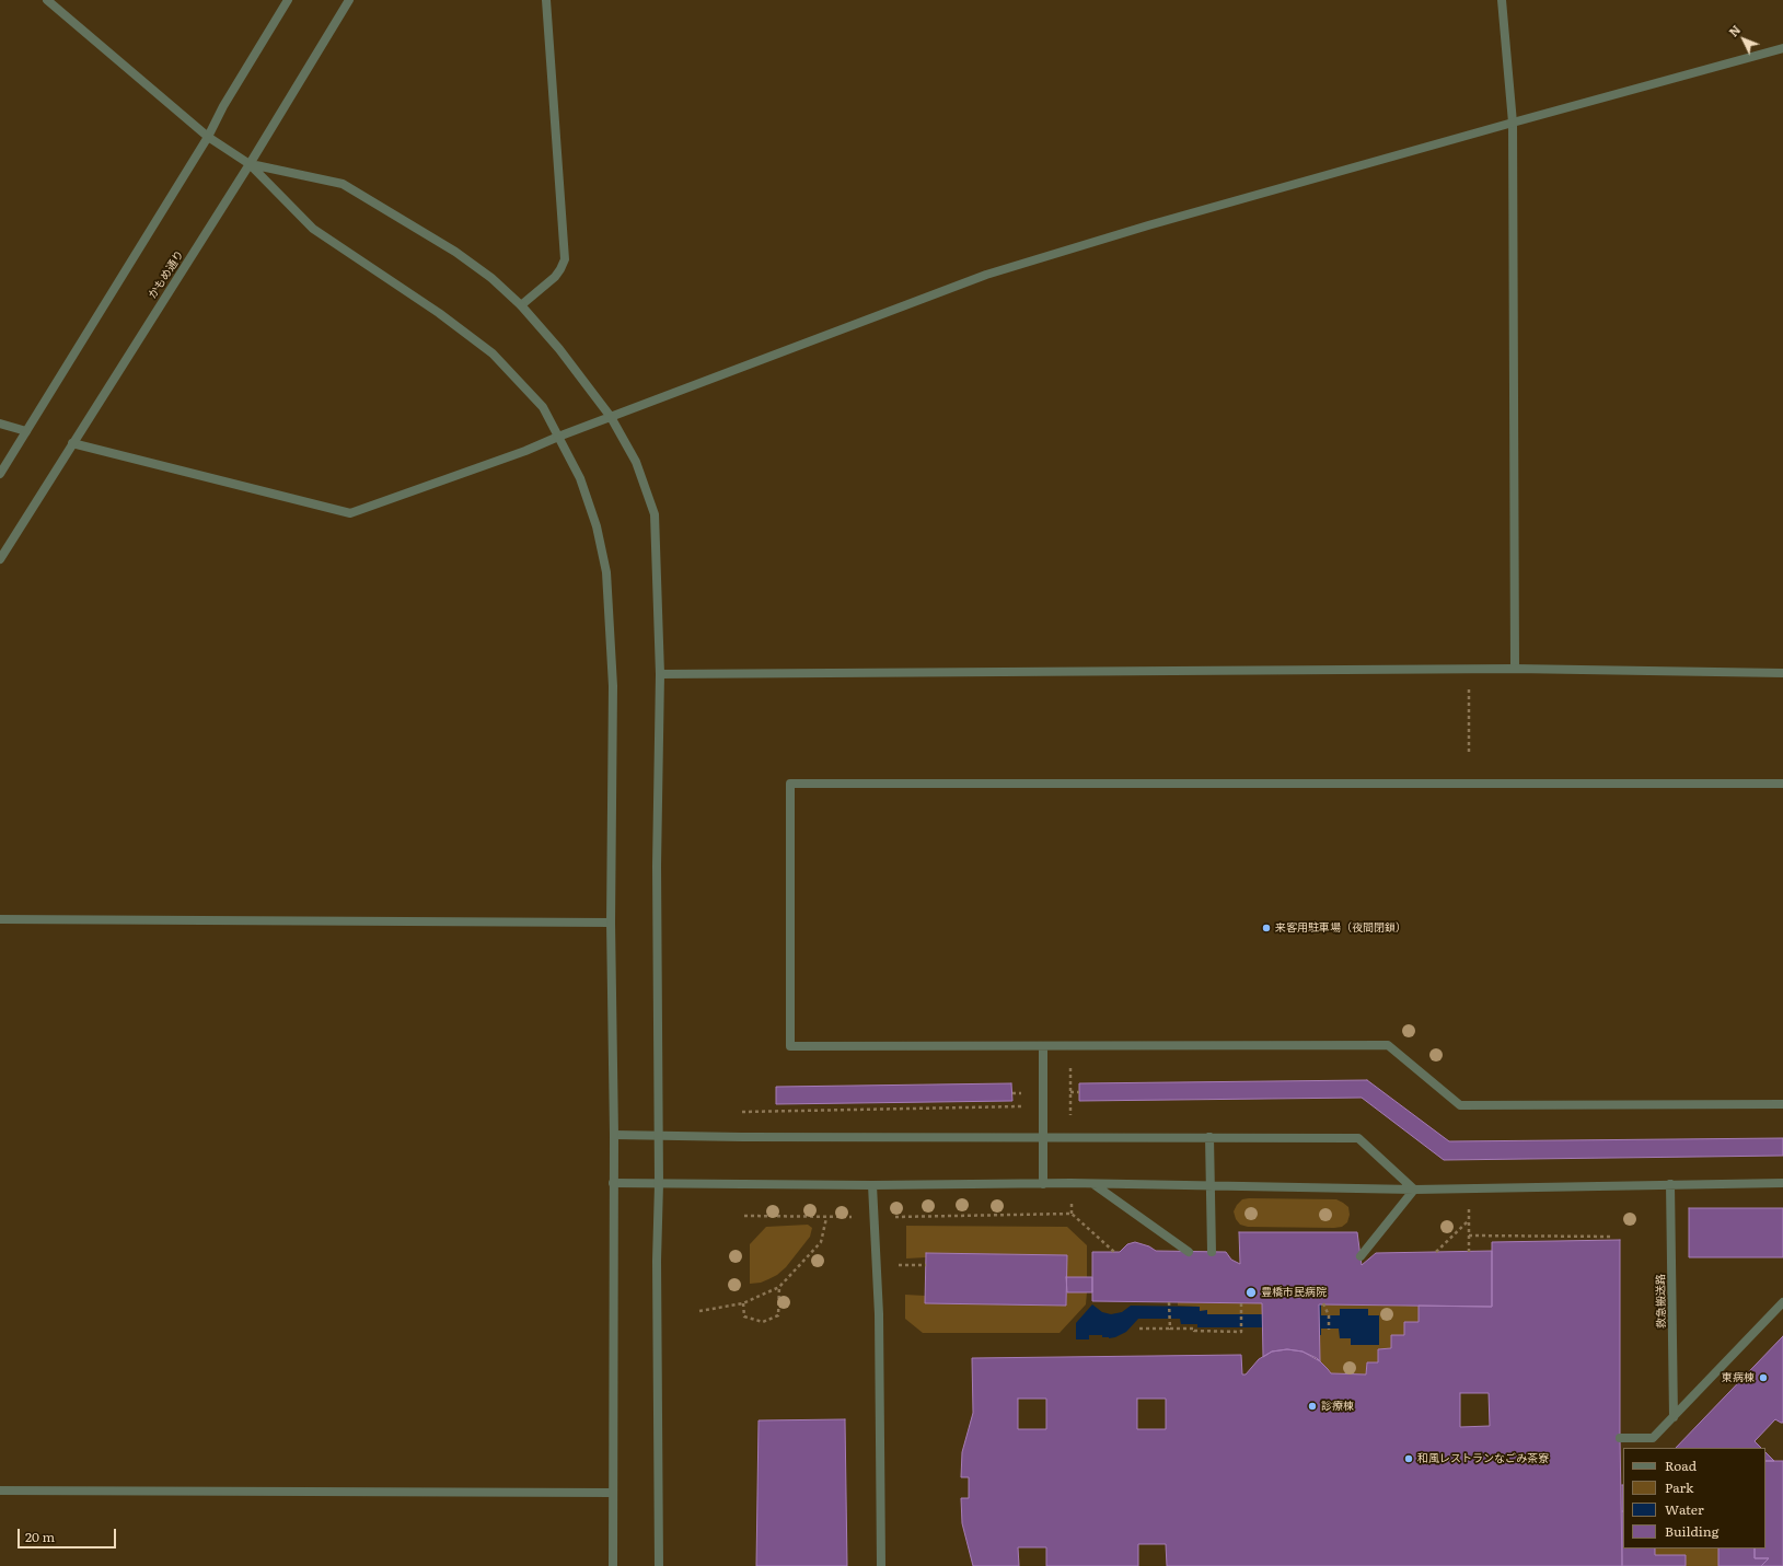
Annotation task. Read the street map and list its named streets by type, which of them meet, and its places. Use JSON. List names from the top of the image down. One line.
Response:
{"streets":{"street":["かもめ通り","救急搬送路"]},"places":["来客用駐車場（夜間閉鎖）","豊橋市民病院","東病棟","診療棟","和風レストランなごみ茶寮"],"legend":["Road","Park","Water","Building"],"scale_bar":"20 m","north":"top left"}
